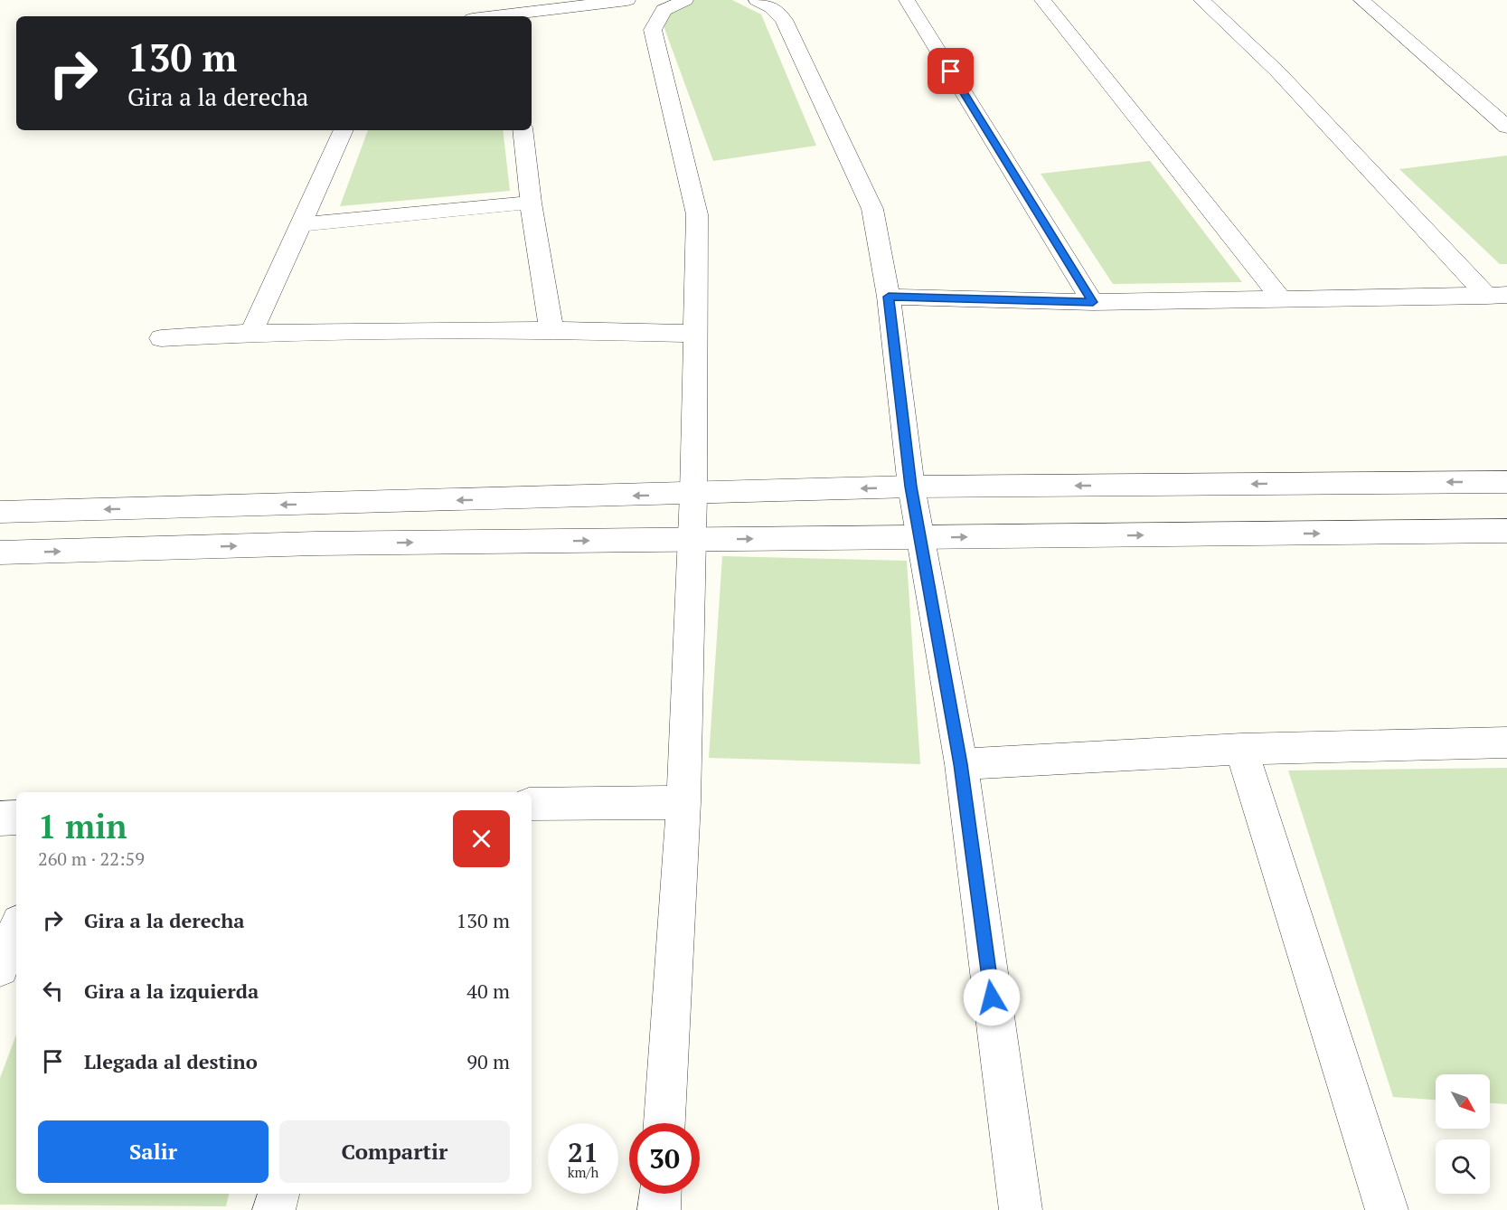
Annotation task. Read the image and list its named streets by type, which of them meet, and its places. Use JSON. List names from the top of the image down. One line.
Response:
{"north":"bottom right","page":{"turn":["130 m","Gira a la derecha"],"heading":["1 min","260 m · 22:59"],"list":[{"name":"Gira a la derecha","value":"130 m"},{"name":"Gira a la izquierda","value":"40 m"},{"name":"Llegada al destino","value":"90 m"}],"buttons":["Salir","Compartir"],"speed":"21 km/h","limit":"30"}}
